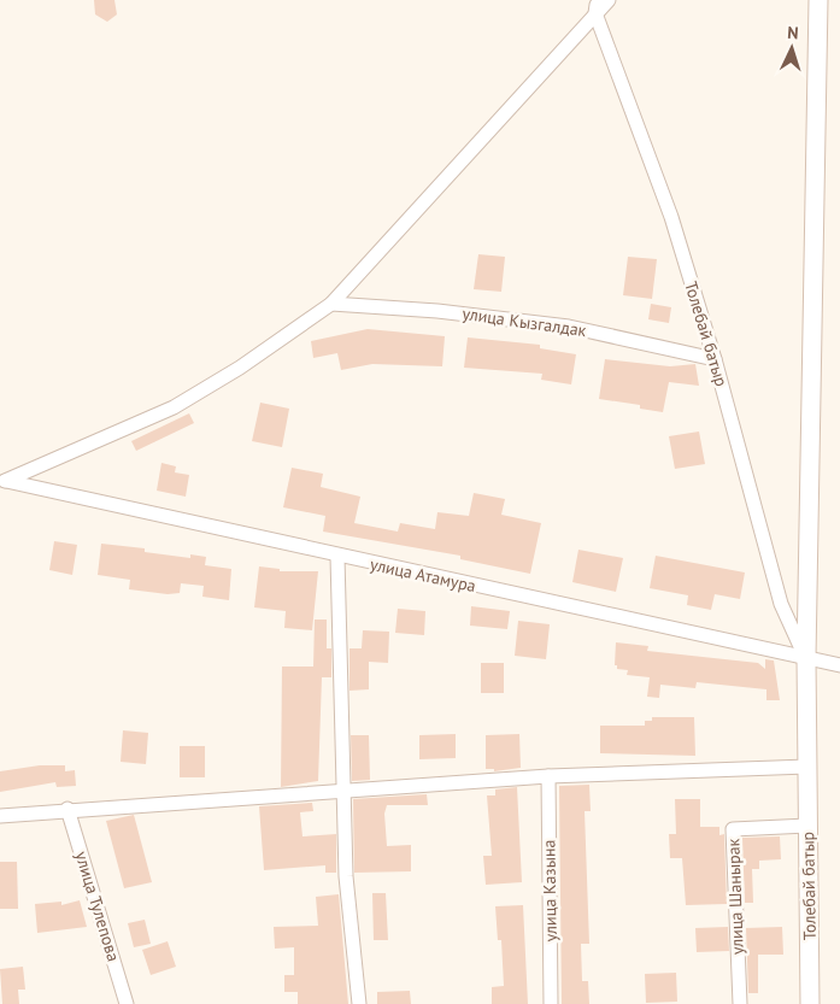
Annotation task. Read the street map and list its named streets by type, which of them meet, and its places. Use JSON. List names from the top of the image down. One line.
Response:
{"streets":{"street":["улица Кызгалдак","Толебай батыр","улица Атамура","улица Казына","улица Шанырак","улица Тулепова"]},"crossings":[["улица Кызгалдак","Толебай батыр"],["Толебай батыр","улица Атамура"],["Толебай батыр","улица Шанырак"]],"north":"top"}
